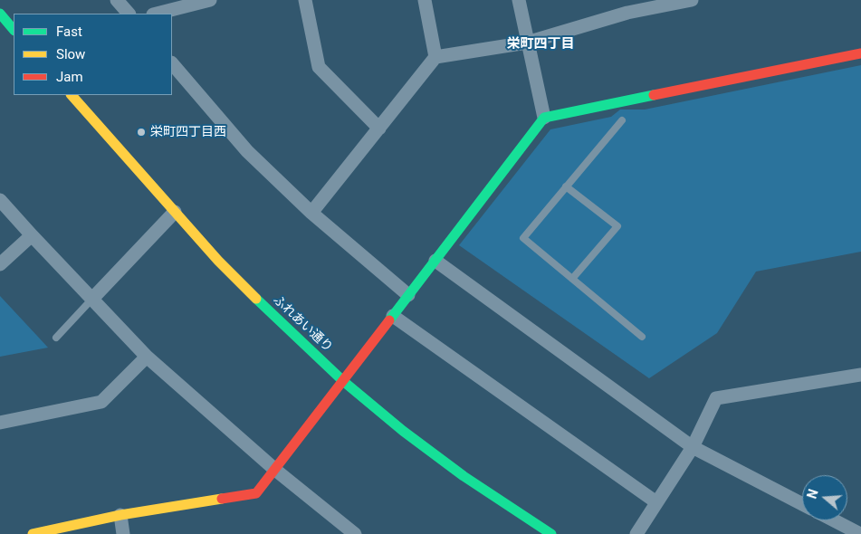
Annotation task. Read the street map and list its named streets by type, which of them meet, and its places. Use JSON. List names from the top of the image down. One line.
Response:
{"streets":{"street":["ふれあい通り"]},"districts":["栄町四丁目"],"places":["栄町四丁目西"],"legend":["Fast","Slow","Jam"],"north":"left"}
